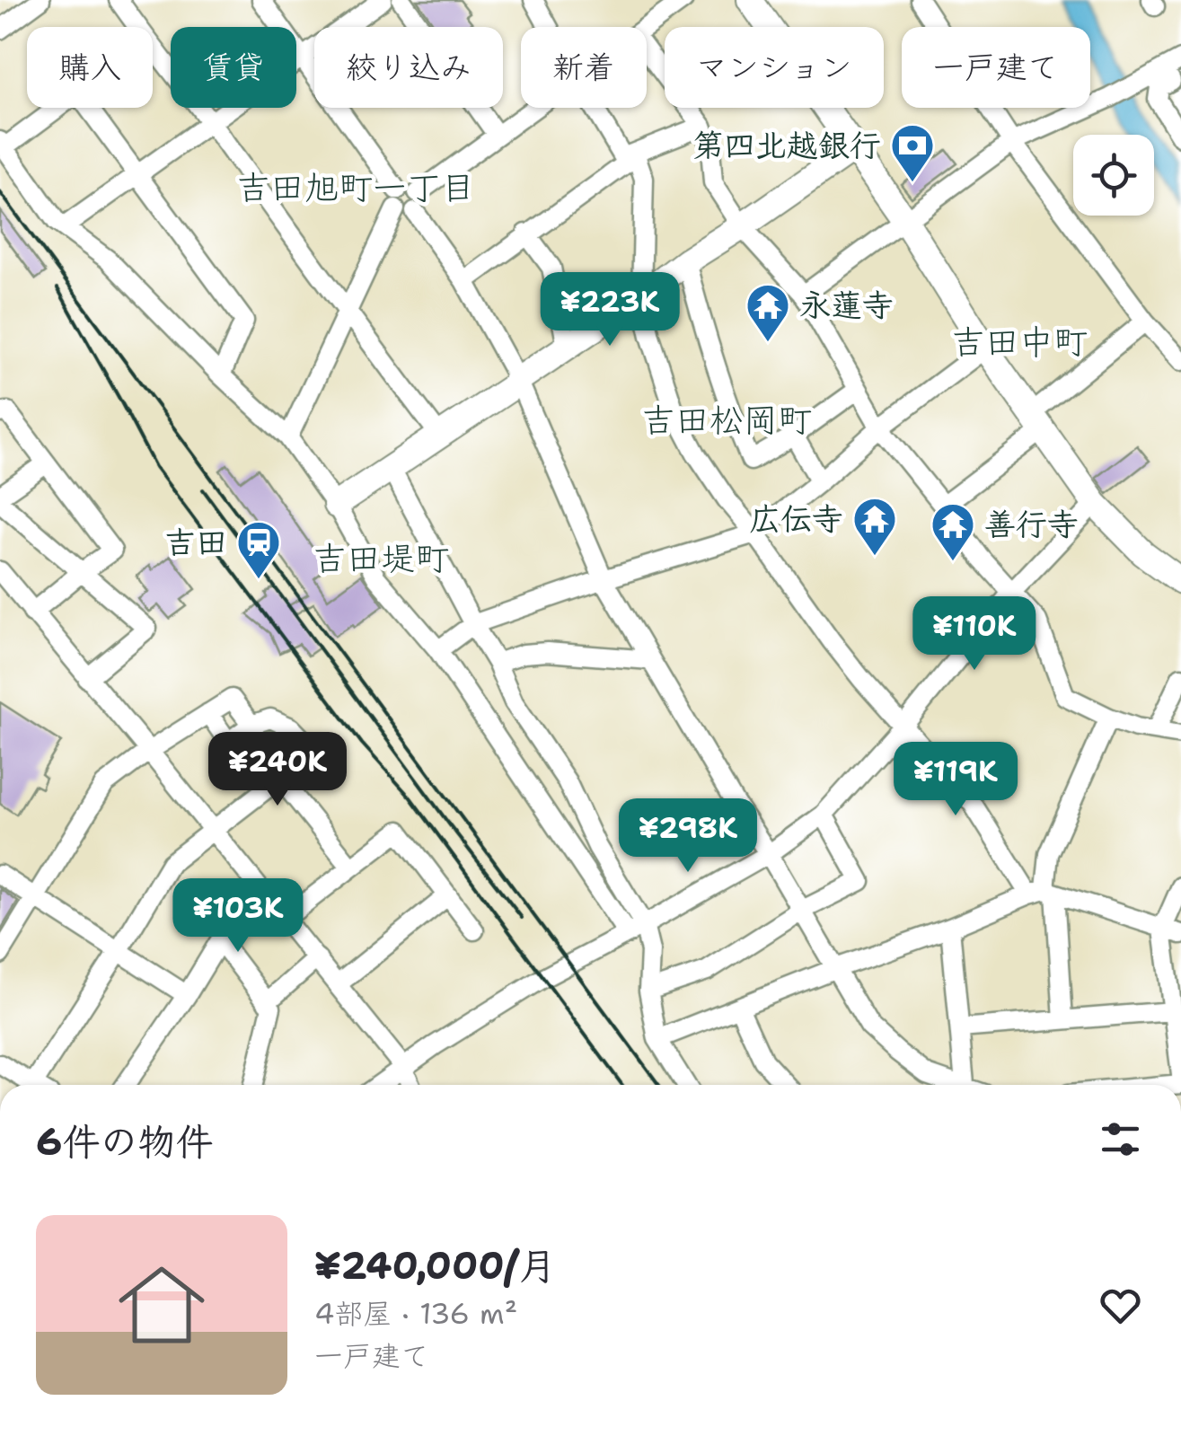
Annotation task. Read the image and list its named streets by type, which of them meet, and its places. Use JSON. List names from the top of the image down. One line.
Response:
{"districts":["吉田旭町一丁目","吉田中町","吉田松岡町","吉田堤町"],"places":{"bank":["第四北越銀行"],"temple":["永蓮寺","広伝寺","善行寺"],"station":["吉田"]},"page":{"chip":["購入","賃貸","絞り込み","新着","マンション","一戸建て"],"price":["¥223K","¥110K","¥240K","¥119K","¥298K","¥103K"],"heading":"6件の物件","list":[{"name":"¥240,000/月","note":"4部屋 · 136 m² · 一戸建て"}]}}
